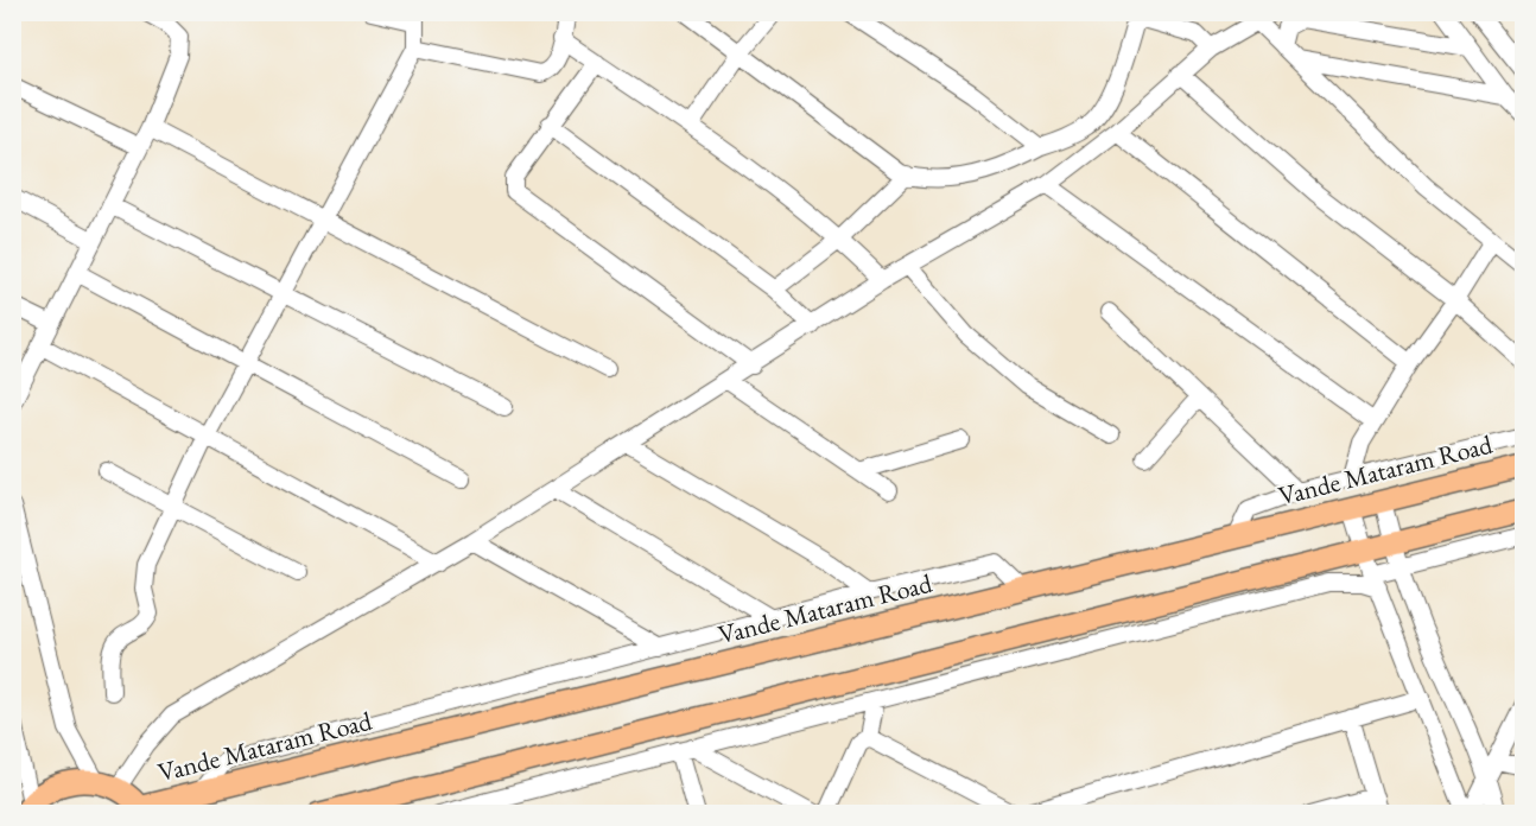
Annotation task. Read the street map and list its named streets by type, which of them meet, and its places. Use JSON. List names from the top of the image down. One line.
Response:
{"streets":{"main road":["Vande Mataram Road"]}}
